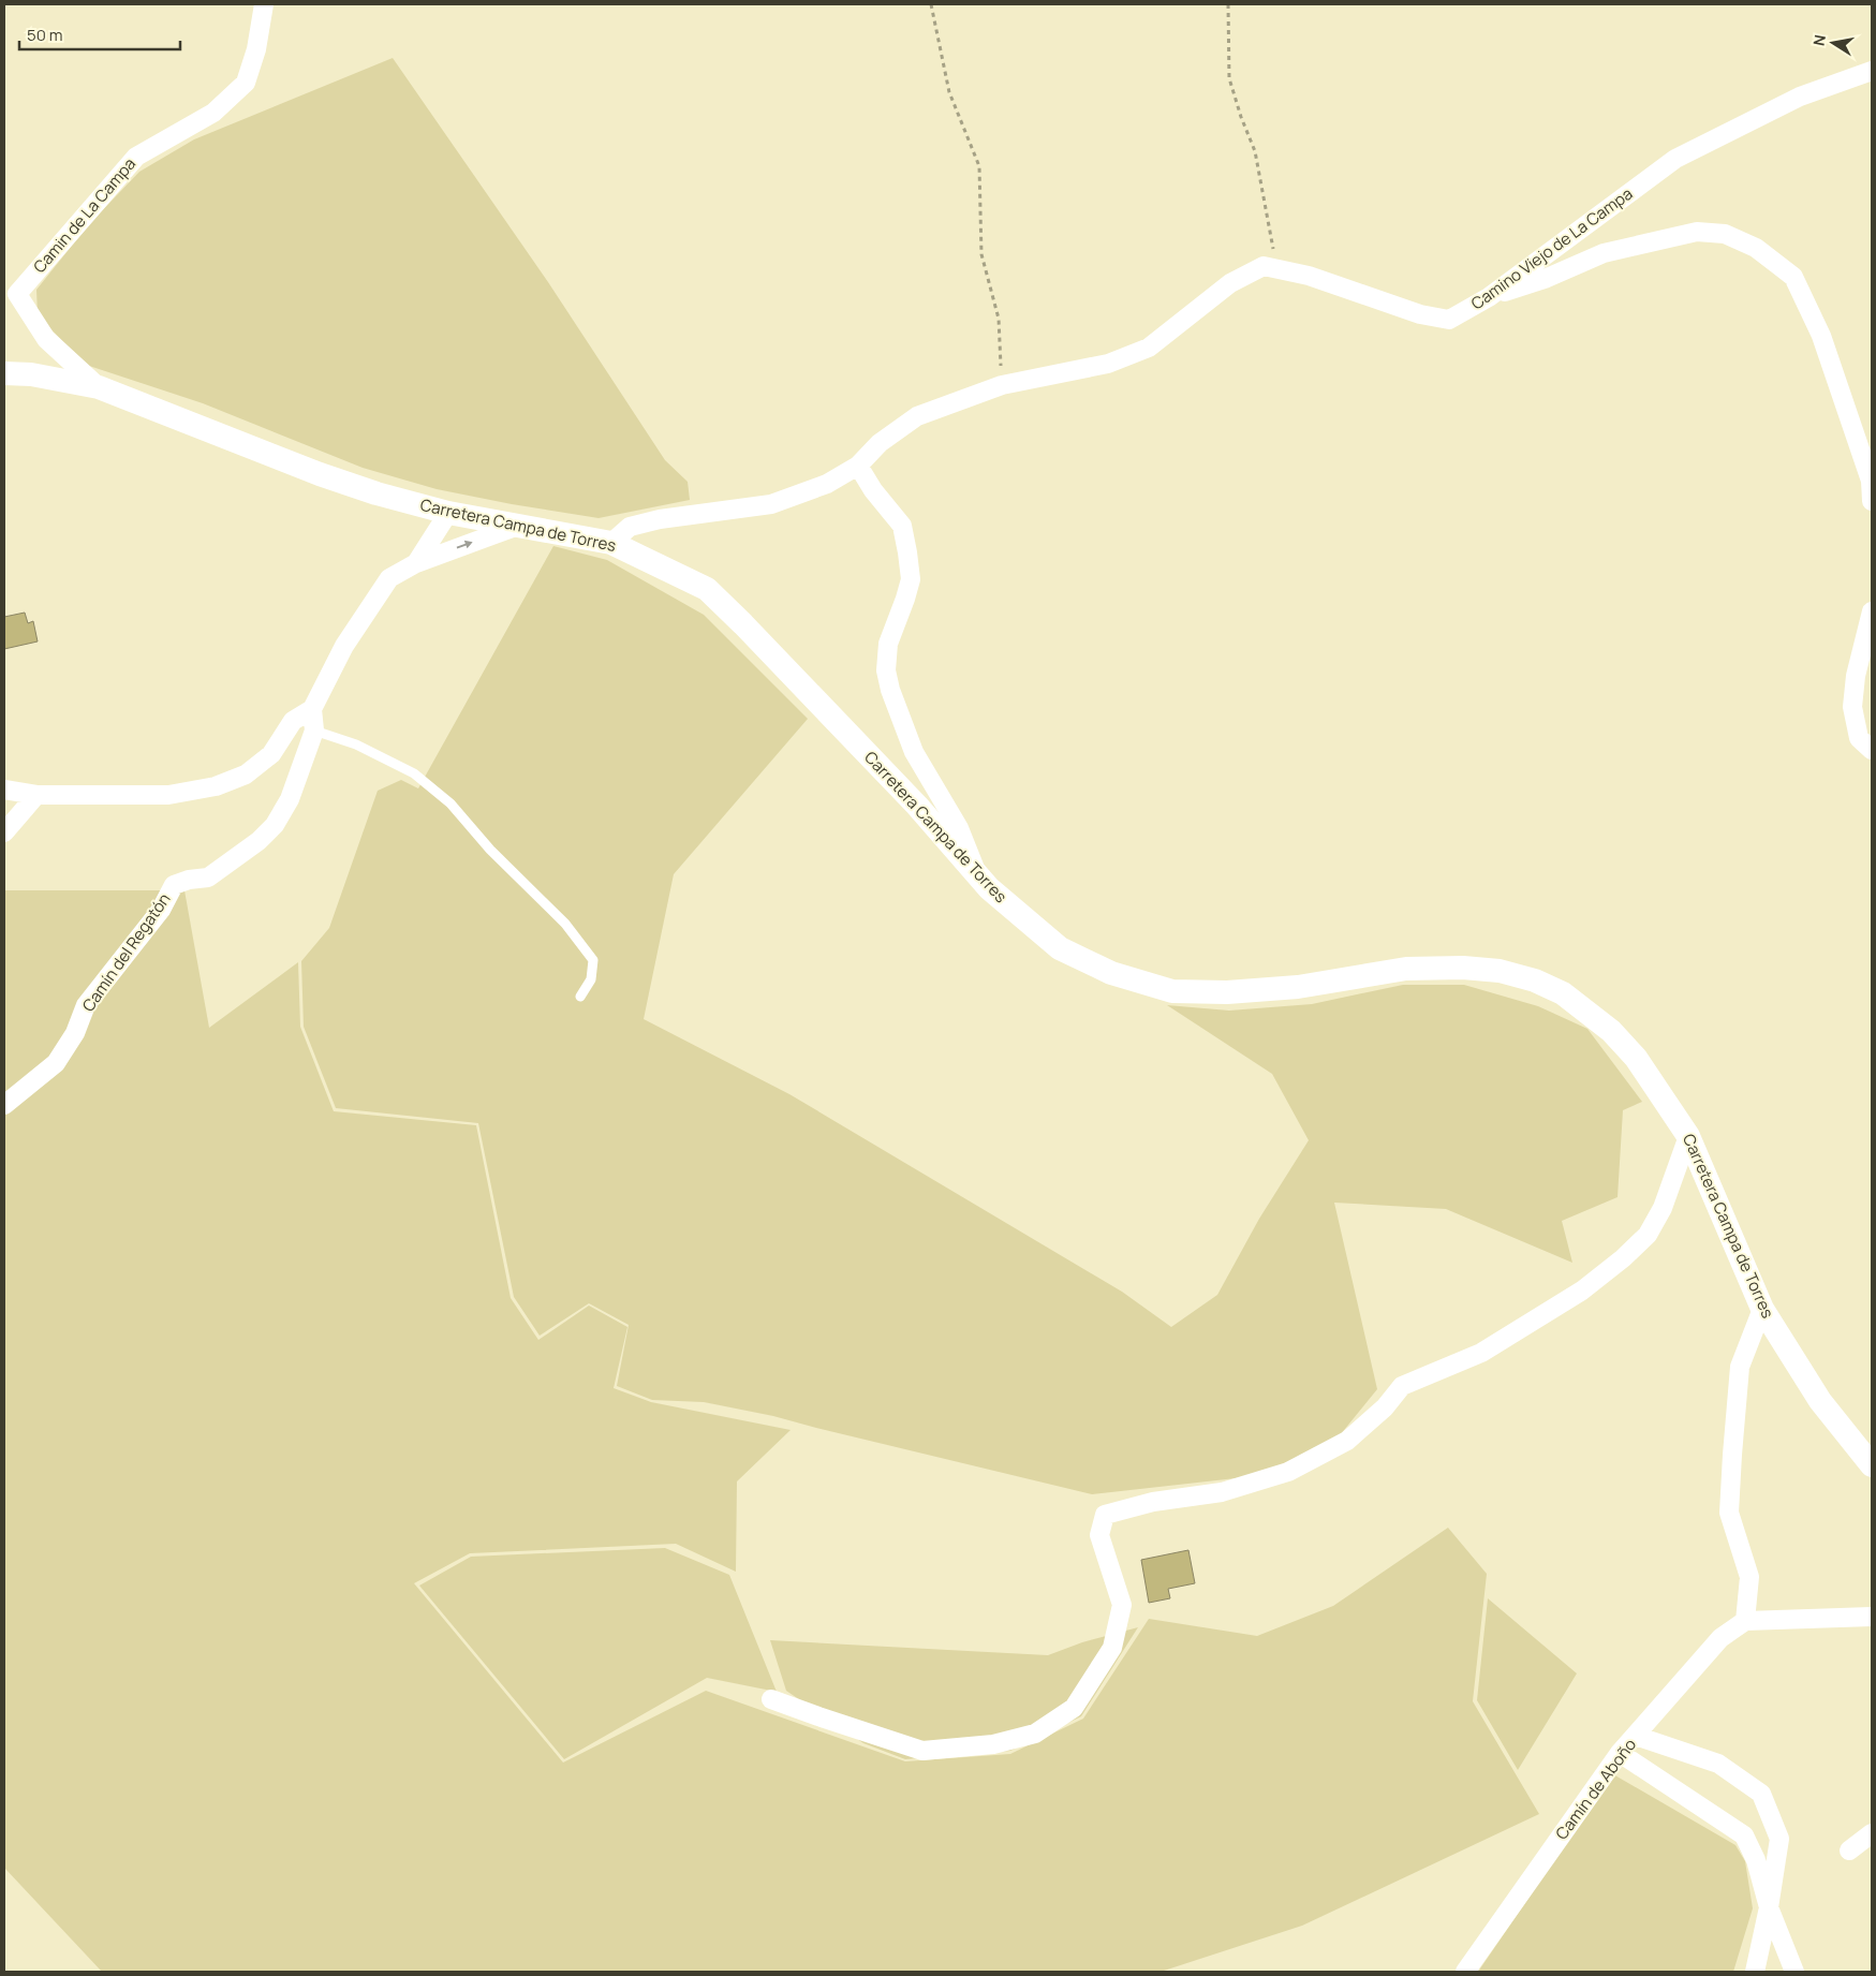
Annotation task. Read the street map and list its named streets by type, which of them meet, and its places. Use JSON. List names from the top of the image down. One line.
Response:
{"streets":{"street":["Camin de La Campa","Camino Viejo de La Campa","Carretera Campa de Torres","Camín del Regatón","Camín de Aboño"]},"crossings":[["Camin de La Campa","Carretera Campa de Torres"],["Camino Viejo de La Campa","Carretera Campa de Torres"]],"scale_bar":"50 m","north":"left"}
